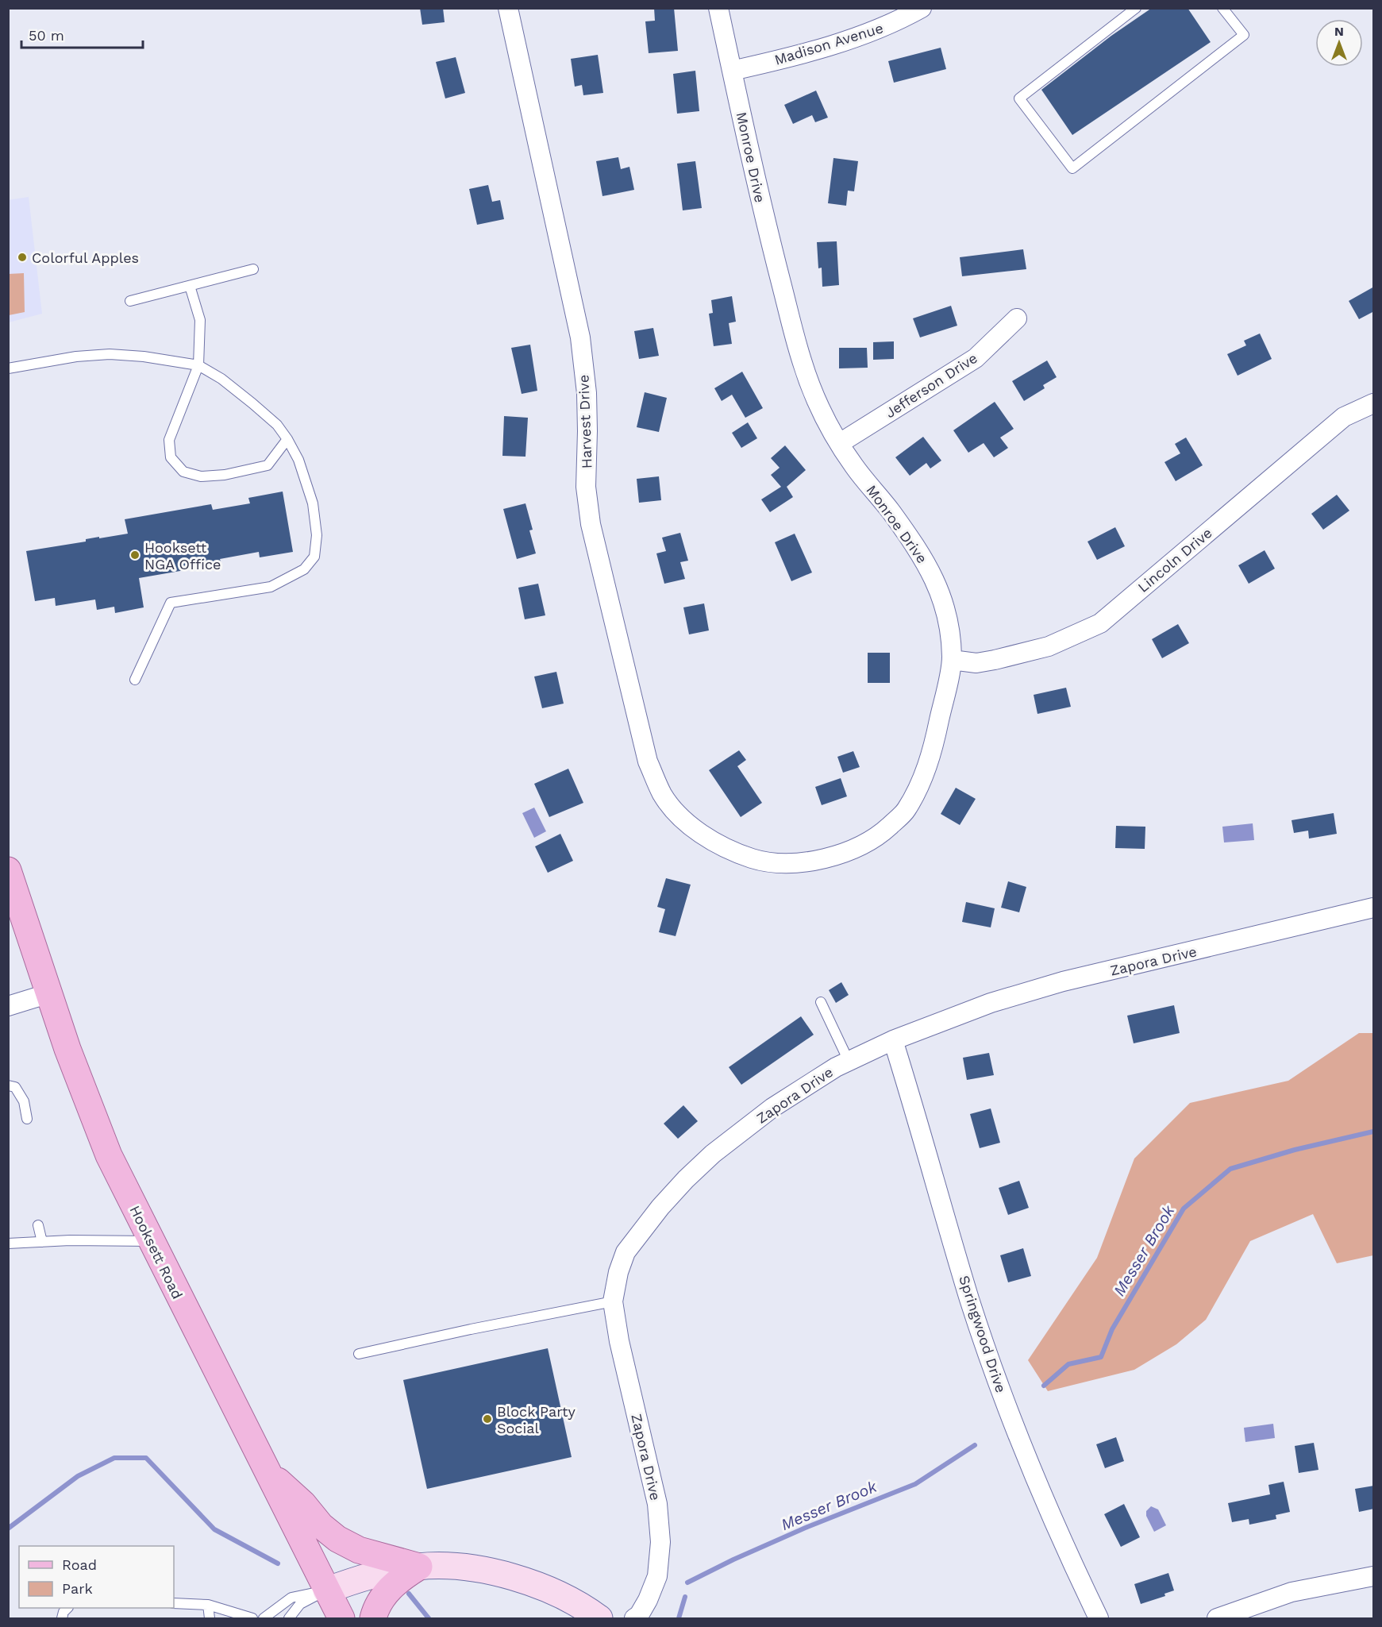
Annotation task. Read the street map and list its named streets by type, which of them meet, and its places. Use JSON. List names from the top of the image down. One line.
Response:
{"streets":{"main road":["Hooksett Road"],"street":["Madison Avenue","Monroe Drive","Jefferson Drive","Harvest Drive","Lincoln Drive","Zapora Drive","Springwood Drive"]},"crossings":[["Madison Avenue","Monroe Drive"],["Monroe Drive","Jefferson Drive"],["Monroe Drive","Harvest Drive"],["Monroe Drive","Lincoln Drive"],["Zapora Drive","Springwood Drive"]],"water":["Messer Brook"],"places":["Colorful Apples","Hooksett NGA Office","Block Party Social"],"legend":["Road","Park"],"scale_bar":"50 m","north":"top"}
